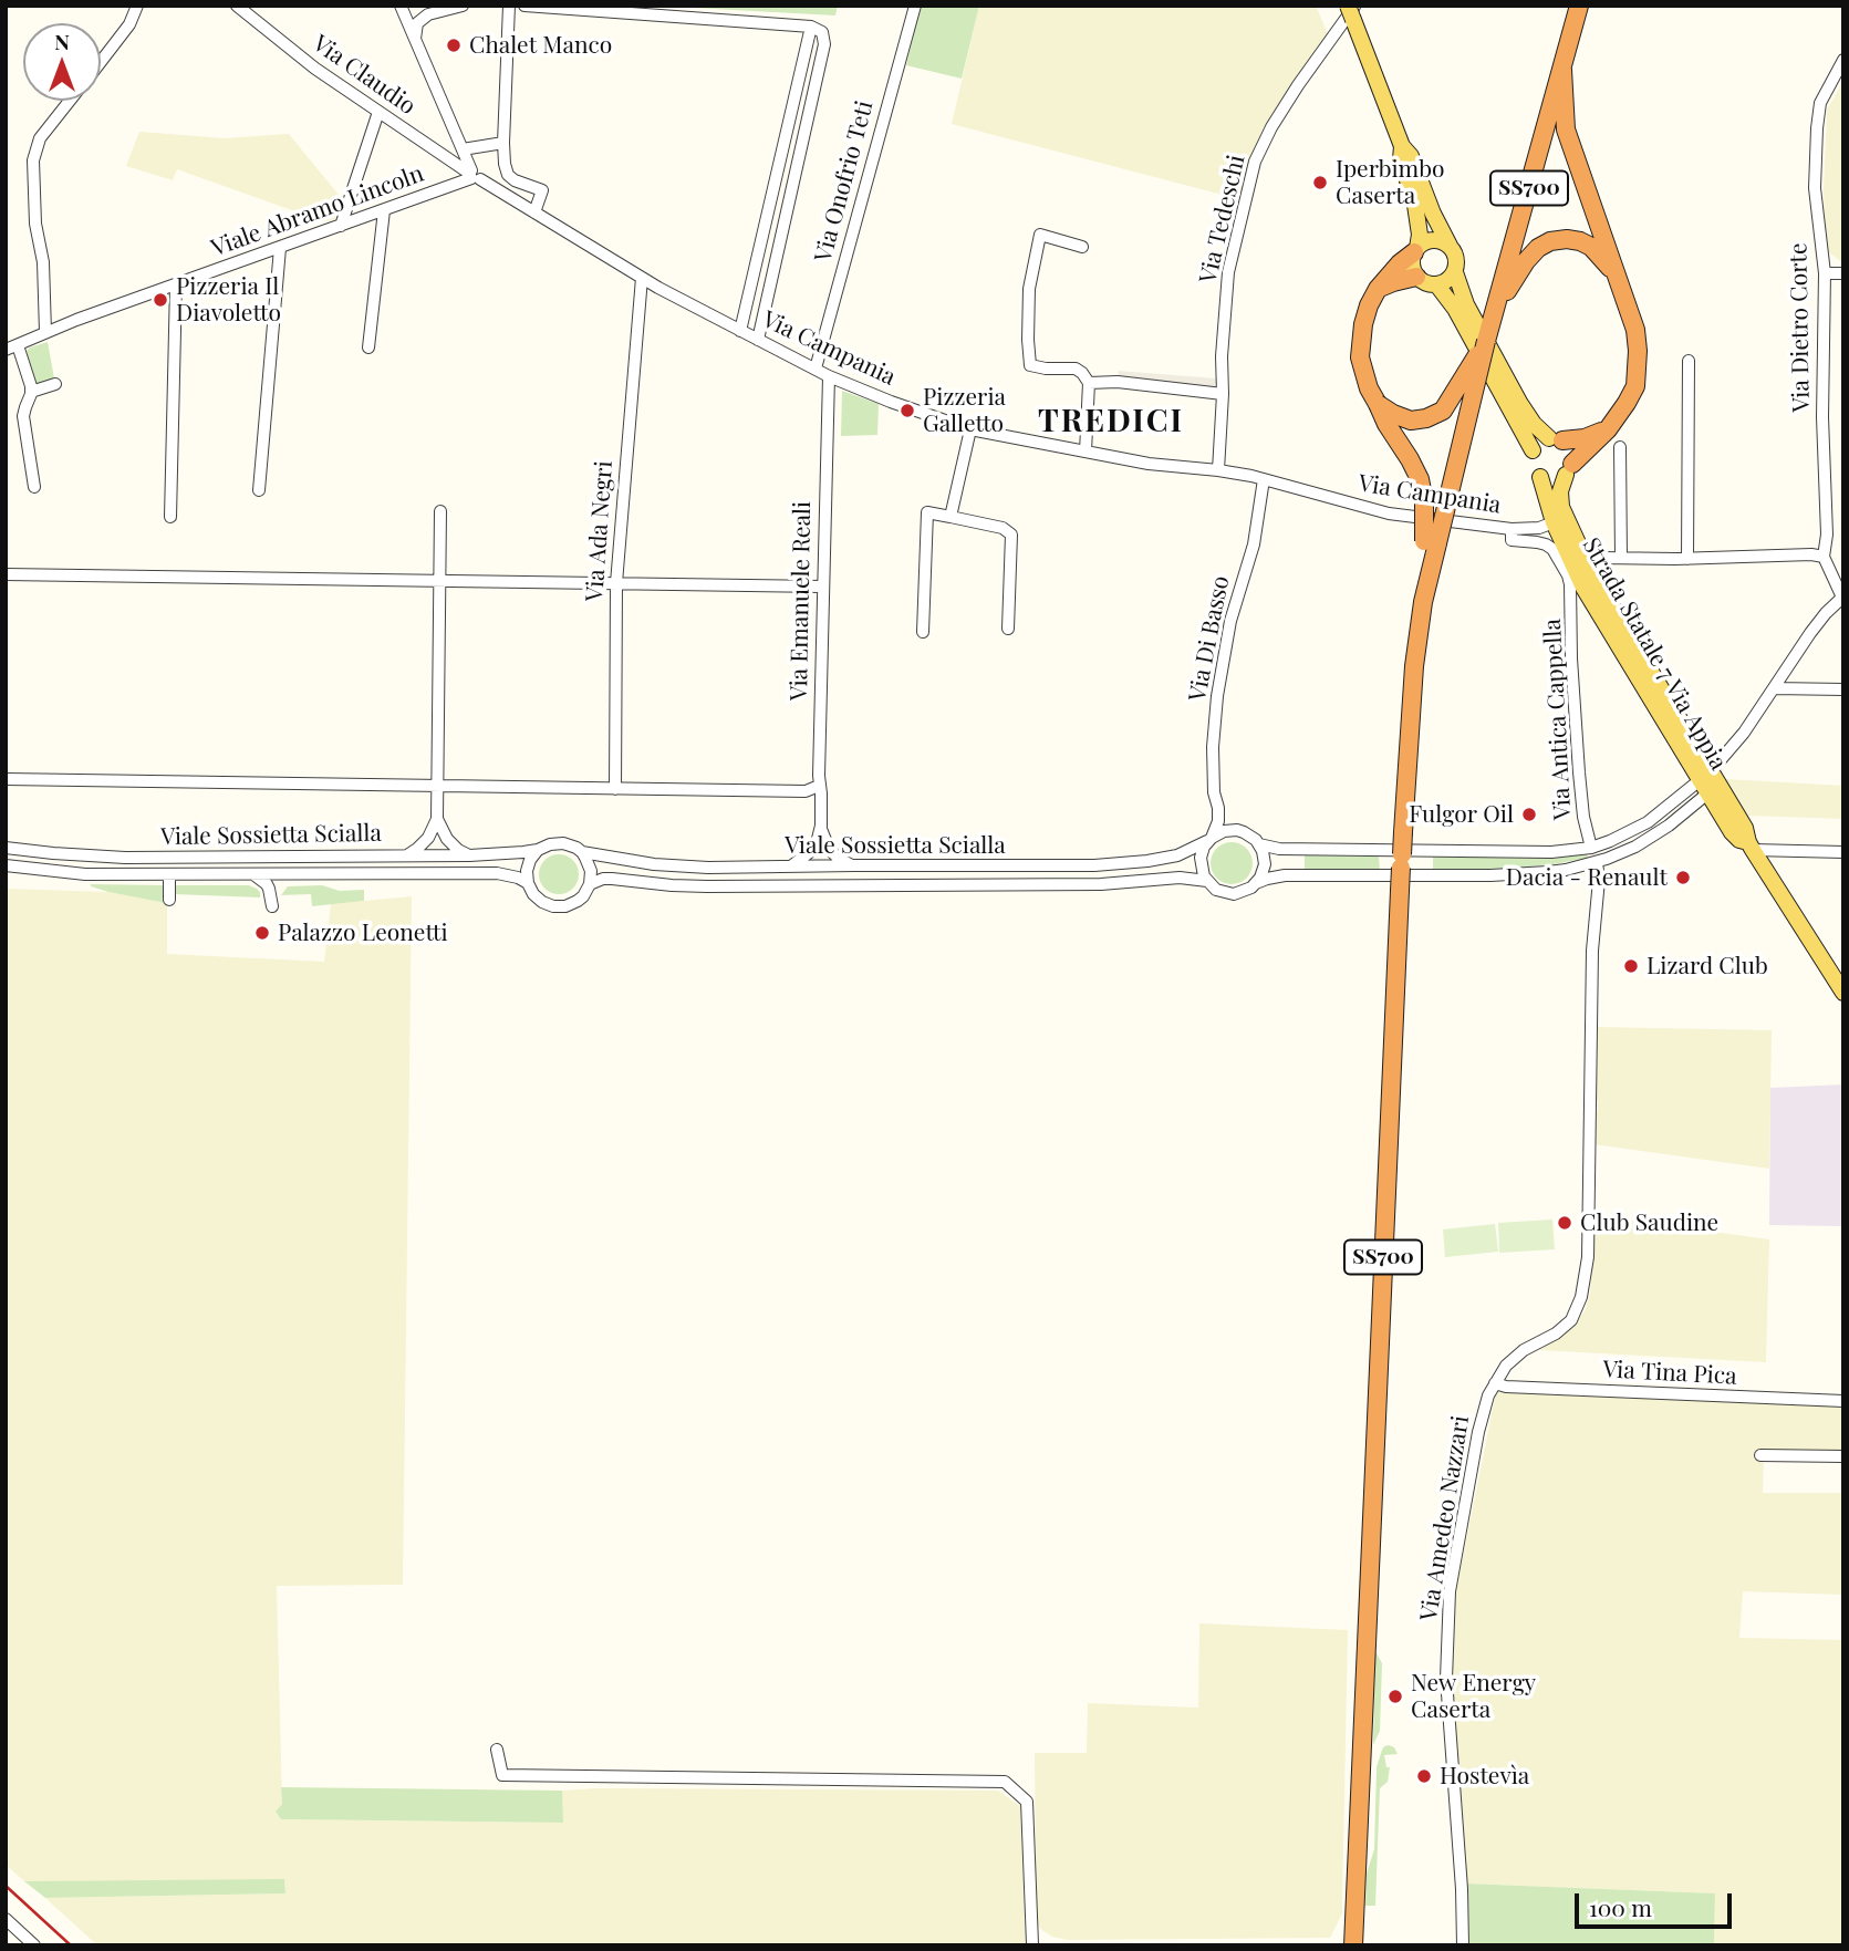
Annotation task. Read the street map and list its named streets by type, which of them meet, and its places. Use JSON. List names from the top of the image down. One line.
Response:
{"streets":{"highway":["SS700"],"main road":["Strada Statale 7 Via Appia"],"street":["Via Claudio","Via Onofrio Teti","Viale Abramo Lincoln","Via Tedeschi","Via Dietro Corte","Via Campania","Via Ada Negri","Via Emanuele Reali","Via Di Basso","Via Antica Cappella","Viale Sossietta Scialla","Via Tina Pica","Via Amedeo Nazzari"]},"crossings":[["Via Claudio","Viale Abramo Lincoln"],["Via Claudio","Via Campania"],["Via Onofrio Teti","Via Campania"],["SS700","Strada Statale 7 Via Appia"],["Viale Abramo Lincoln","Via Campania"],["Via Tedeschi","Via Campania"],["Via Tedeschi","Strada Statale 7 Via Appia"],["Via Campania","Via Ada Negri"],["Via Campania","Via Emanuele Reali"],["Via Campania","Via Di Basso"],["Via Campania","Strada Statale 7 Via Appia"],["Via Campania","Via Antica Cappella"],["Via Emanuele Reali","Viale Sossietta Scialla"],["Via Di Basso","Viale Sossietta Scialla"],["Strada Statale 7 Via Appia","Via Antica Cappella"],["Strada Statale 7 Via Appia","Viale Sossietta Scialla"],["Viale Sossietta Scialla","Via Amedeo Nazzari"],["Via Tina Pica","Via Amedeo Nazzari"]],"districts":["TREDICI"],"places":["Chalet Manco","Iperbimbo Caserta","Pizzeria Il Diavoletto","Pizzeria Galletto","Fulgor Oil","Dacia - Renault","Palazzo Leonetti","Lizard Club","Club Saudine","New Energy Caserta","Hostevìa"],"scale_bar":"100 m","north":"top"}
